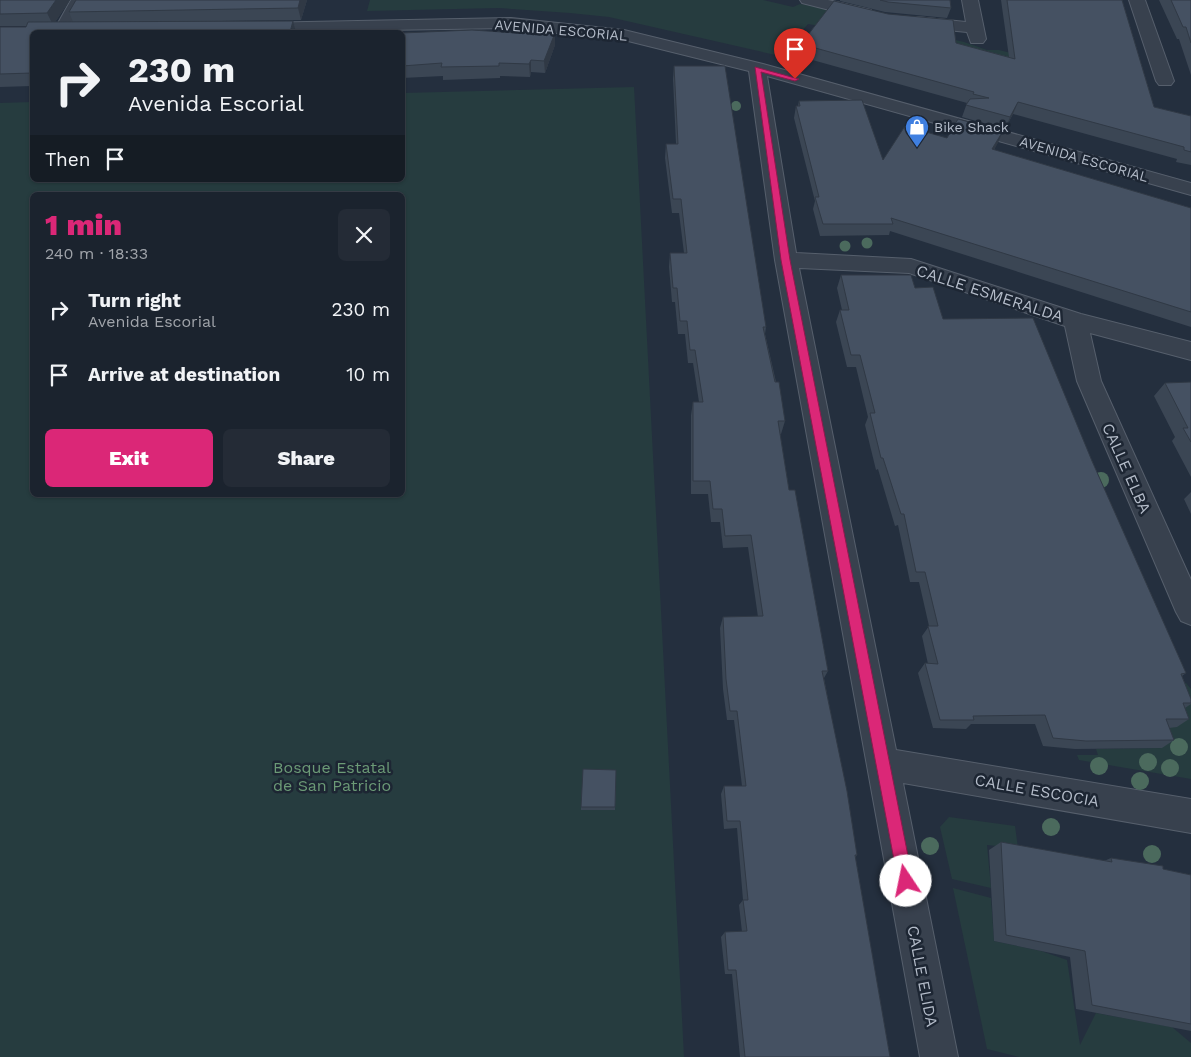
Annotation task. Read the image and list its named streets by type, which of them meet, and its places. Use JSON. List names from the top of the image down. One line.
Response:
{"streets":{"street":["AVENIDA ESCORIAL","CALLE ESMERALDA","CALLE ELBA","CALLE ESCOCIA","CALLE ELIDA"]},"crossings":[["AVENIDA ESCORIAL","CALLE ELIDA"],["CALLE ESMERALDA","CALLE ELBA"],["CALLE ESMERALDA","CALLE ELIDA"],["CALLE ESCOCIA","CALLE ELIDA"]],"parks":["Bosque Estatal de San Patricio"],"places":{"shop":["Bike Shack"]},"page":{"turn":["230 m","Avenida Escorial"],"then":"Then","heading":["1 min","240 m · 18:33"],"list":[{"name":"Turn right","note":"Avenida Escorial","value":"230 m"},{"name":"Arrive at destination","value":"10 m"}],"buttons":["Exit","Share"]}}
